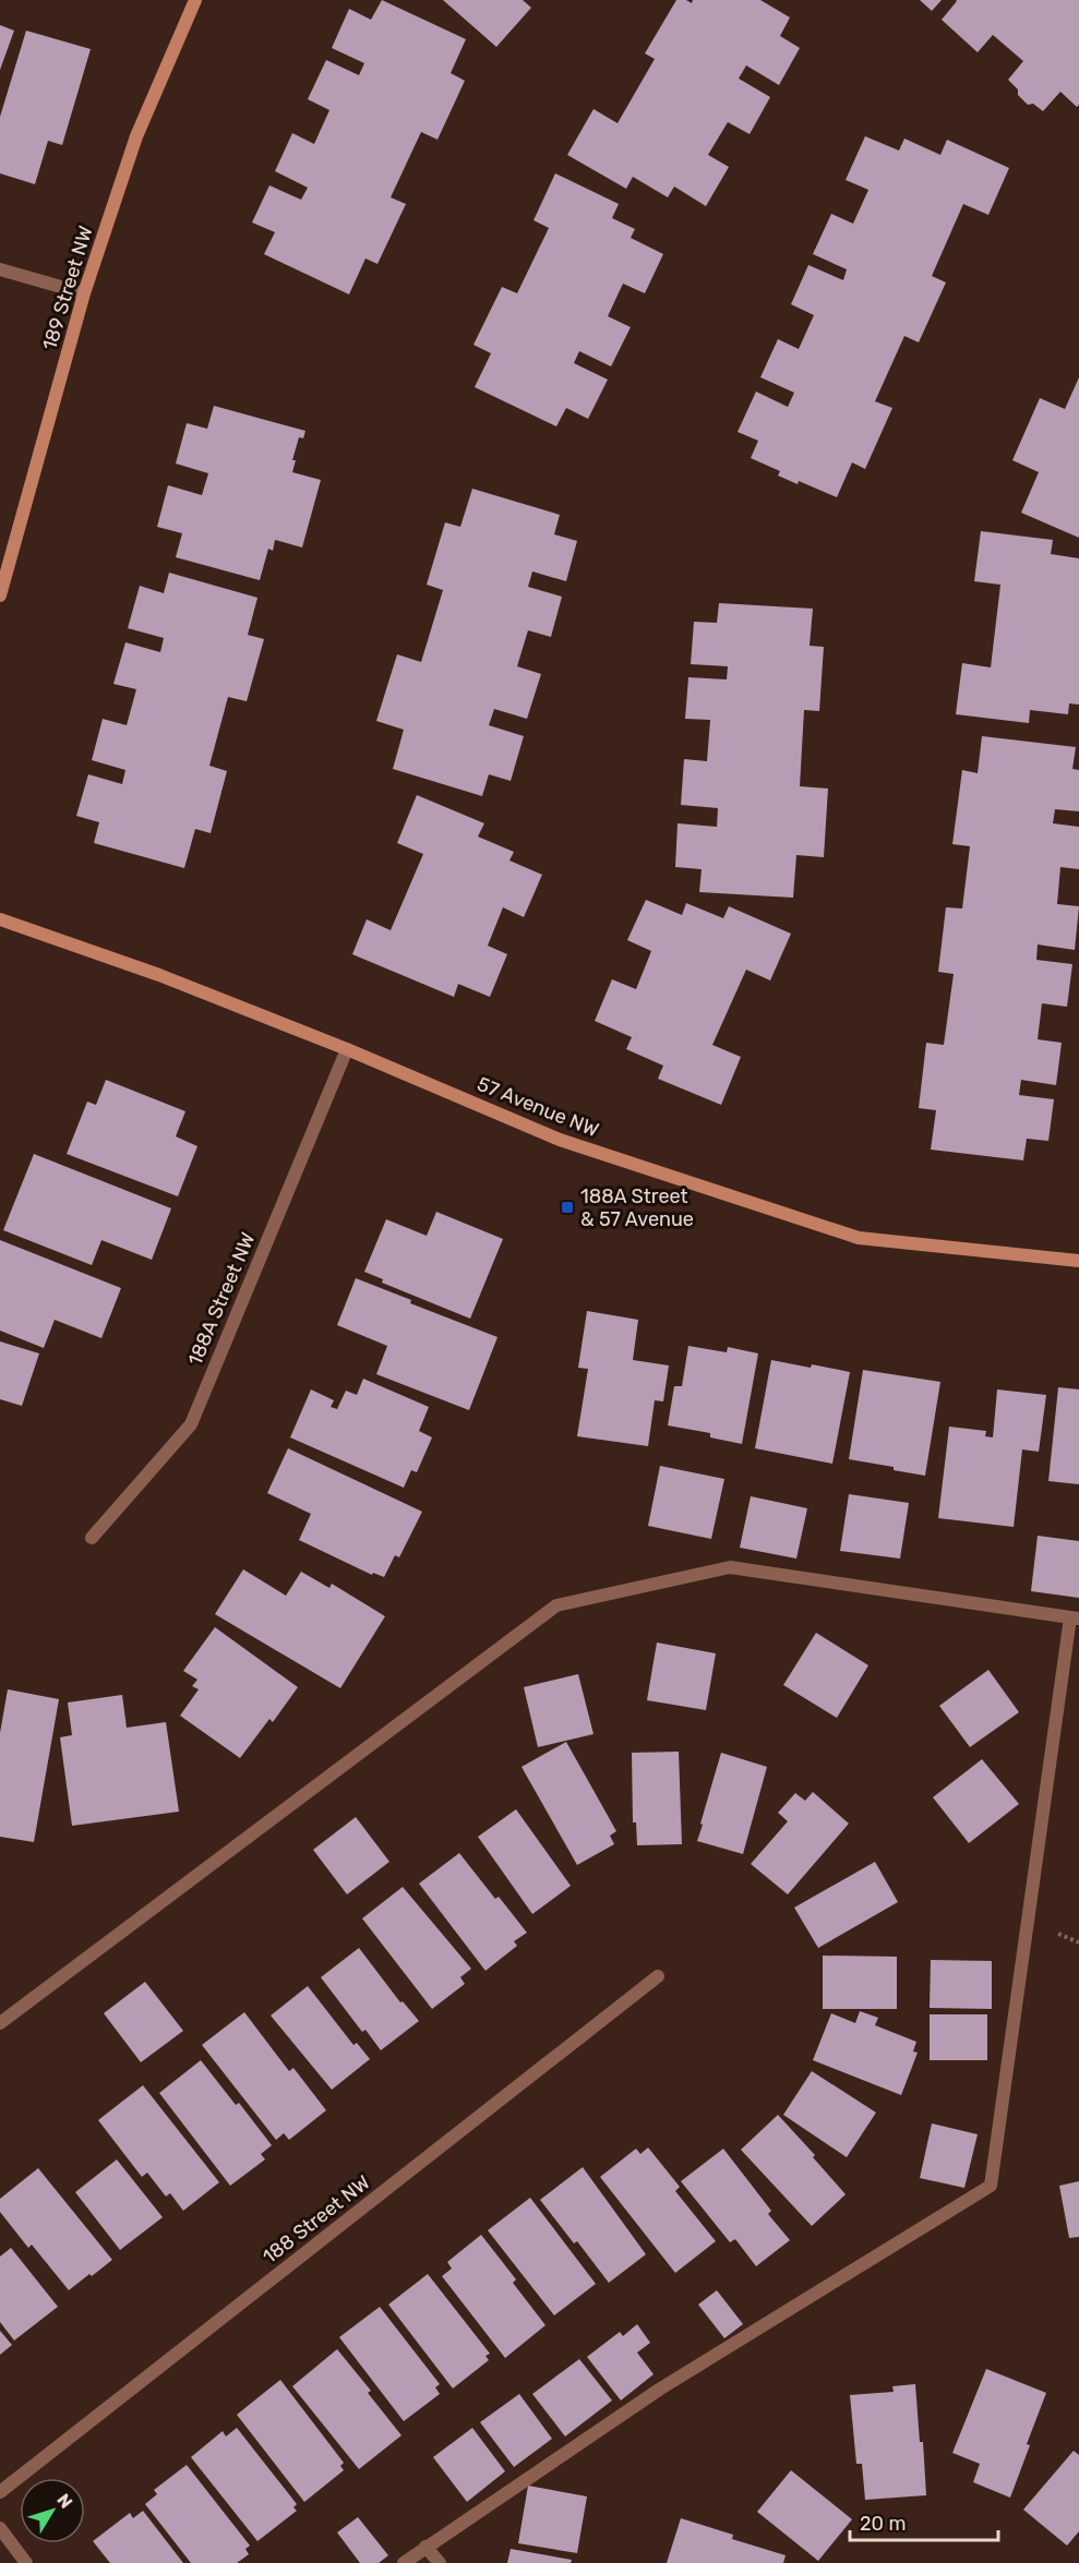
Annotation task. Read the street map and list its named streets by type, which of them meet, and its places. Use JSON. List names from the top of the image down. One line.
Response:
{"streets":{"street":["189 Street NW","57 Avenue NW","188A Street NW","188 Street NW"]},"crossings":[["57 Avenue NW","188A Street NW"]],"places":{"transit":["188A Street & 57 Avenue"]},"scale_bar":"20 m","north":"top right"}
